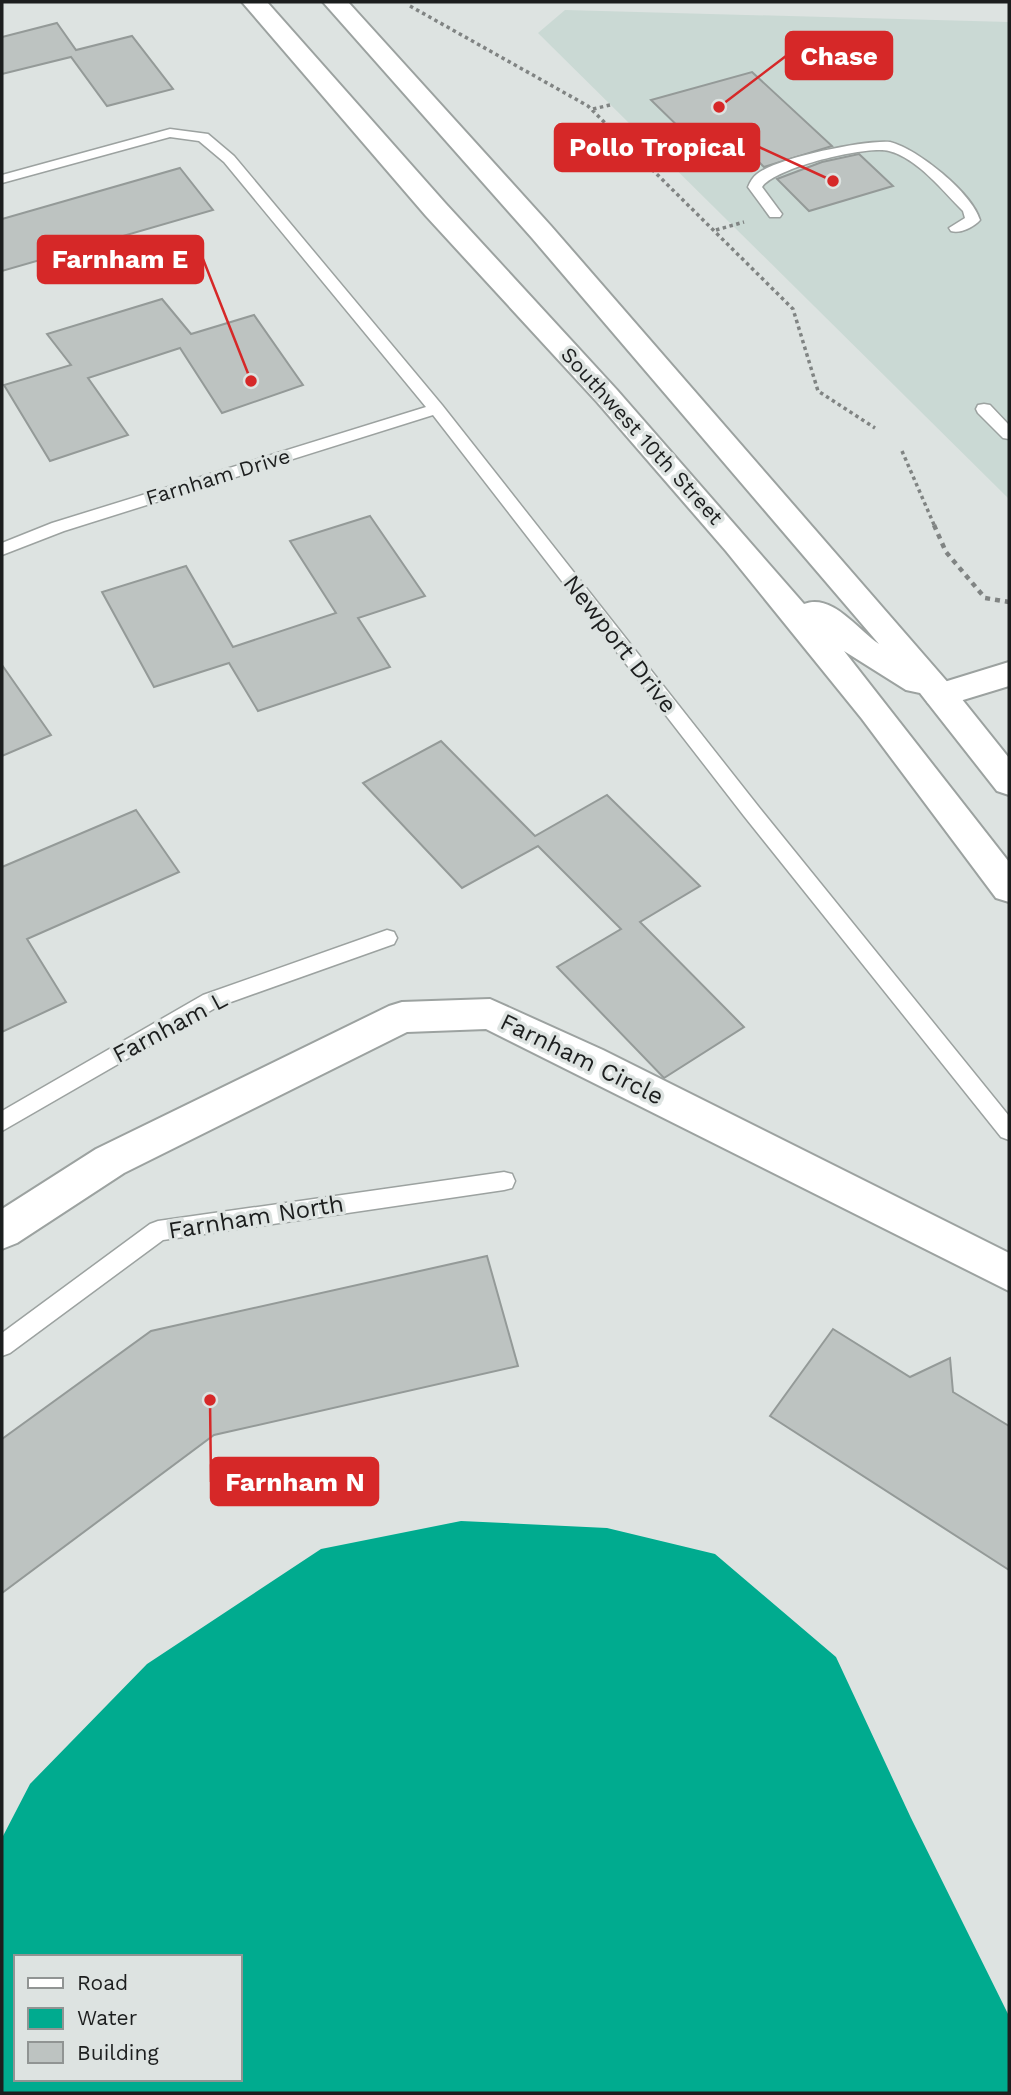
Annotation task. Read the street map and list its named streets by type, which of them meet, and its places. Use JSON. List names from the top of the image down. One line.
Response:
{"streets":{"main road":["Southwest 10th Street","Farnham Circle"],"lane":["Farnham Drive","Newport Drive","Farnham L","Farnham North"]},"crossings":[["Farnham Drive","Newport Drive"]],"places":["Chase","Pollo Tropical","Farnham E","Farnham N"],"legend":["Road","Water","Building"]}
